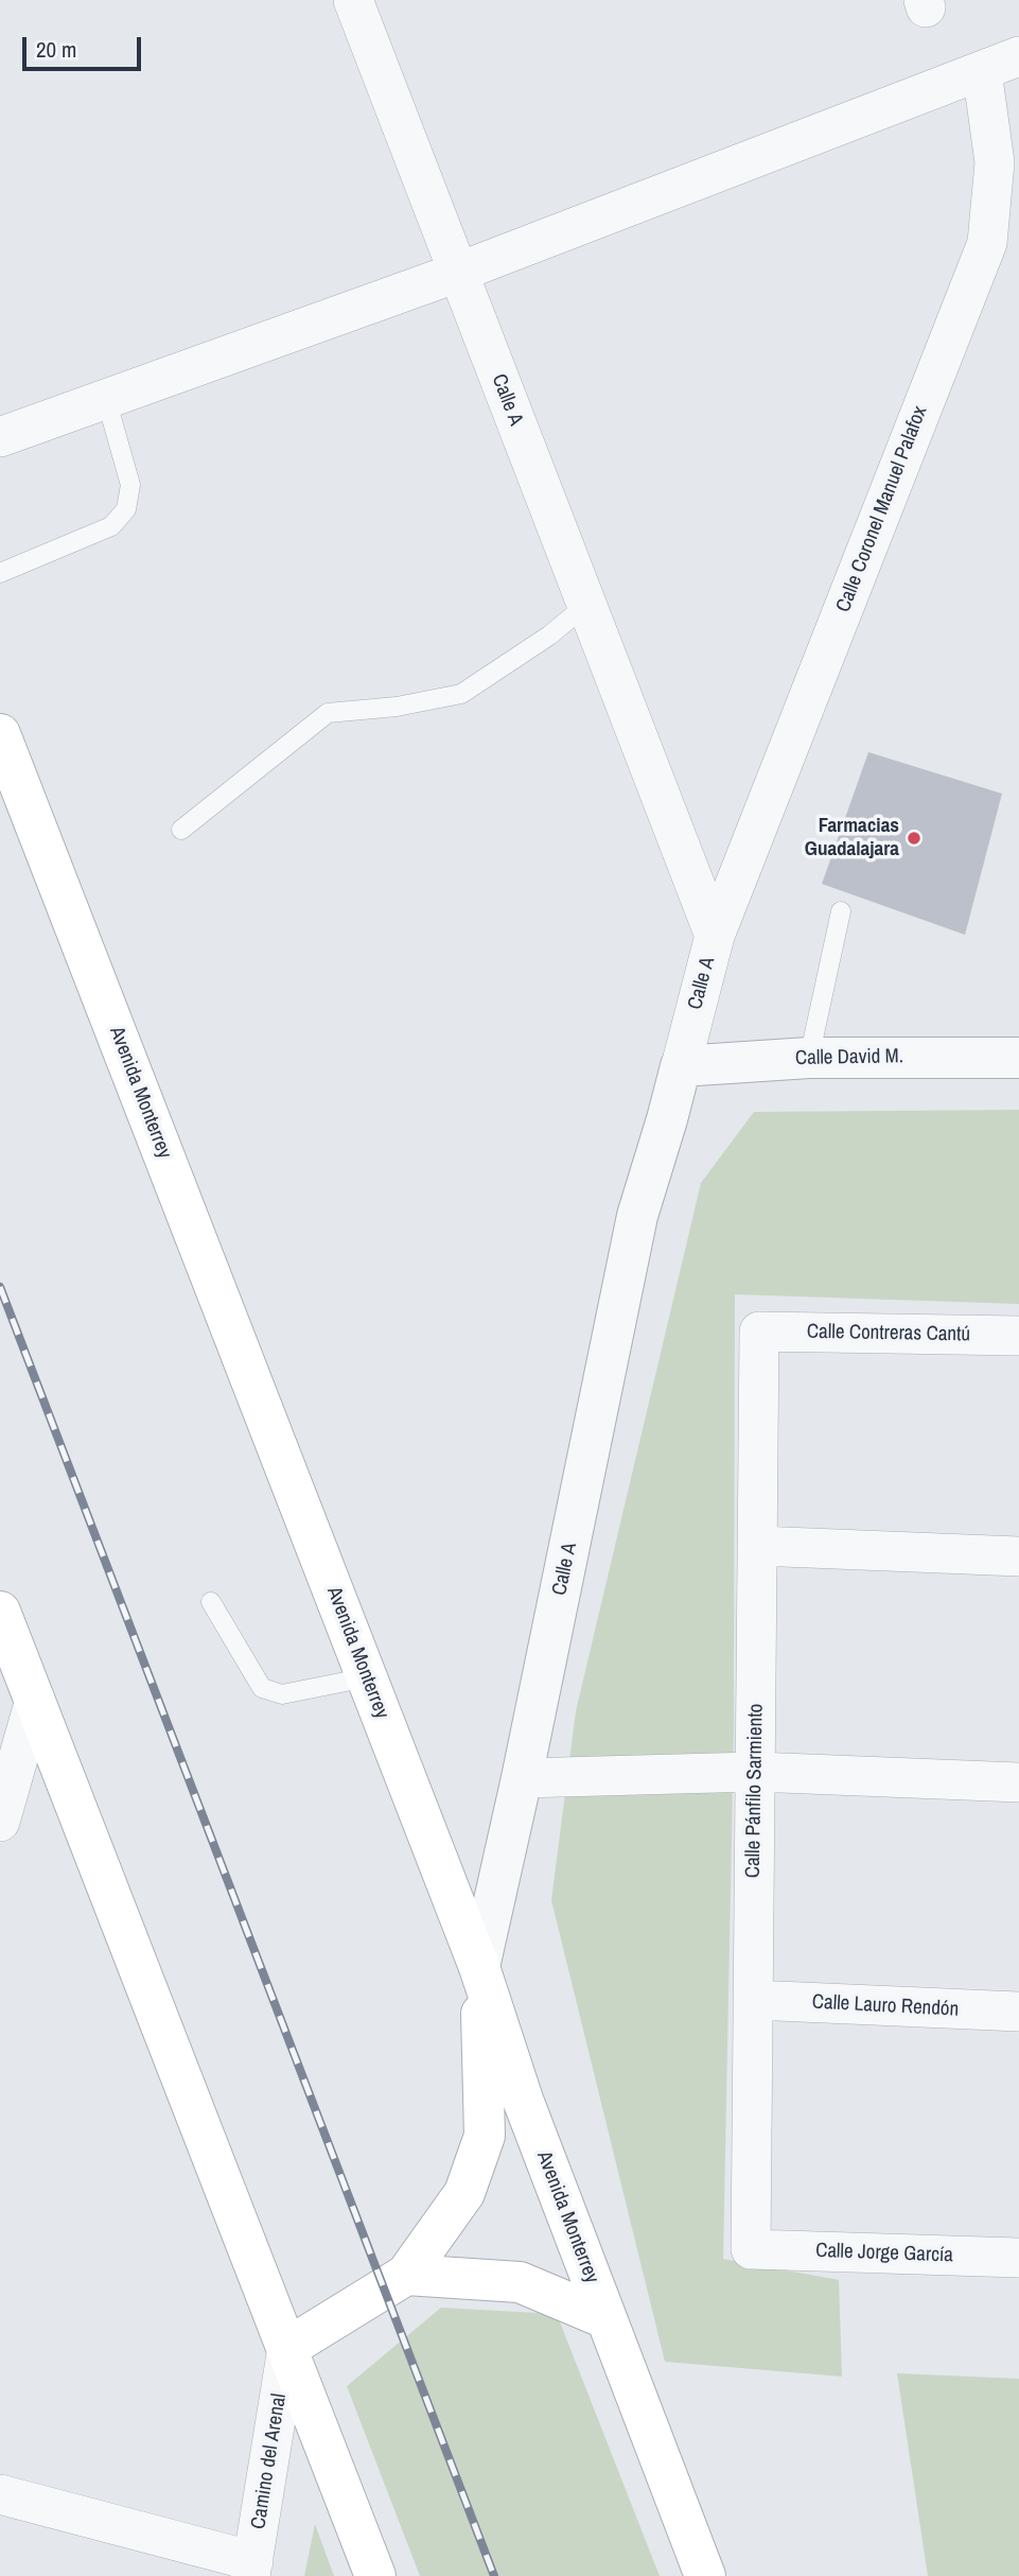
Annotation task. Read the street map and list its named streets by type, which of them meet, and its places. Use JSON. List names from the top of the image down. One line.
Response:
{"streets":{"main road":["Avenida Monterrey"],"street":["Calle A","Calle Coronel Manuel Palafox","Calle David M.","Calle Contreras Cantú","Calle Pánfilo Sarmiento","Calle Lauro Rendón","Calle Jorge García","Camino del Arenal"]},"crossings":[["Calle A","Calle Coronel Manuel Palafox"],["Calle A","Calle David M."],["Calle A","Avenida Monterrey"],["Calle Contreras Cantú","Calle Pánfilo Sarmiento"],["Calle Pánfilo Sarmiento","Calle Lauro Rendón"],["Calle Pánfilo Sarmiento","Calle Jorge García"]],"places":["Farmacias Guadalajara"],"scale_bar":"20 m"}
